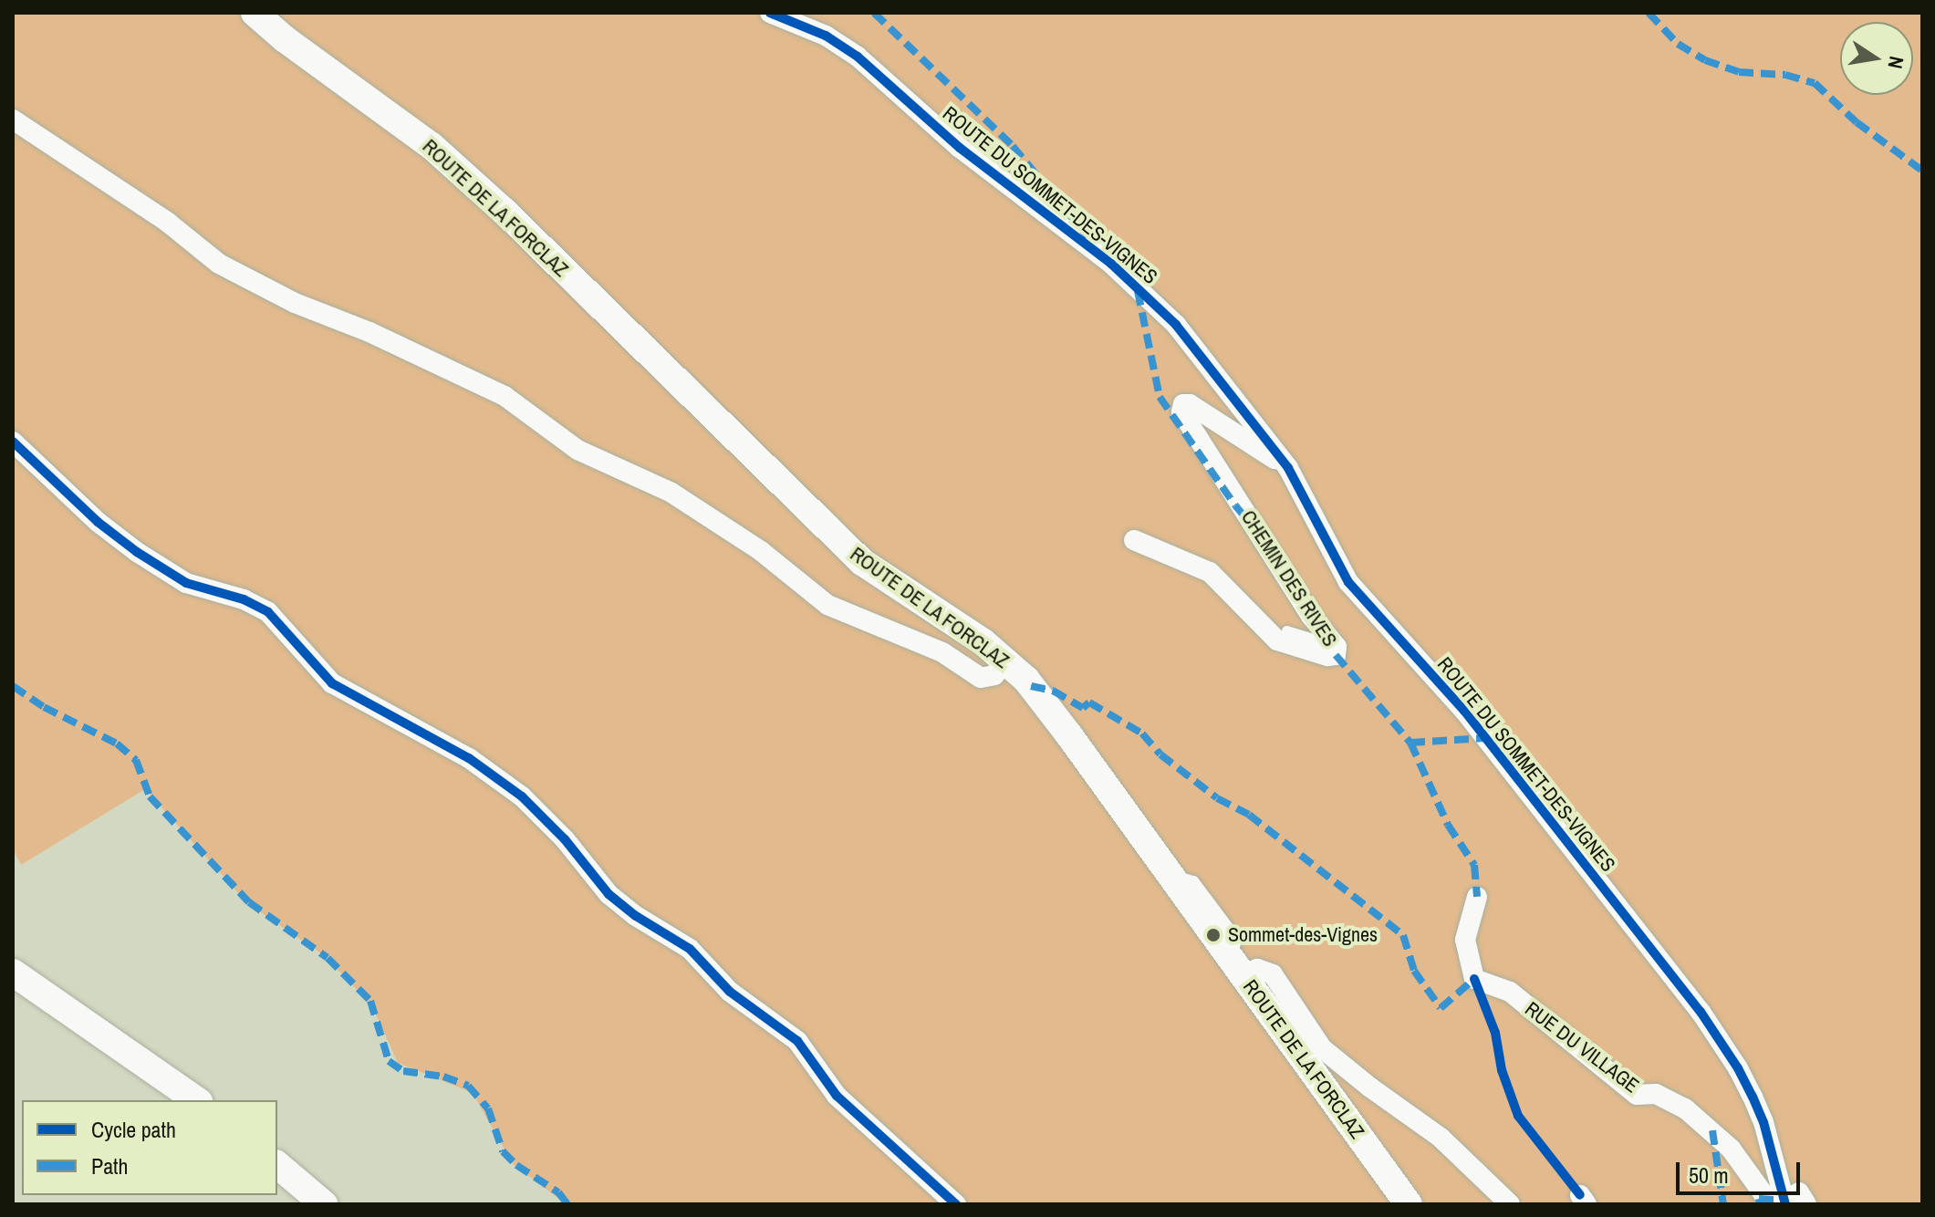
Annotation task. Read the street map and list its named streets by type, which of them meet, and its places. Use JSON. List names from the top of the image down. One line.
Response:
{"streets":{"main road":["ROUTE DE LA FORCLAZ"],"street":["ROUTE DU SOMMET-DES-VIGNES","CHEMIN DES RIVES","RUE DU VILLAGE"]},"crossings":[["ROUTE DU SOMMET-DES-VIGNES","CHEMIN DES RIVES"],["ROUTE DU SOMMET-DES-VIGNES","RUE DU VILLAGE"]],"places":["Sommet-des-Vignes"],"legend":["Cycle path","Path"],"scale_bar":"50 m","north":"right"}
